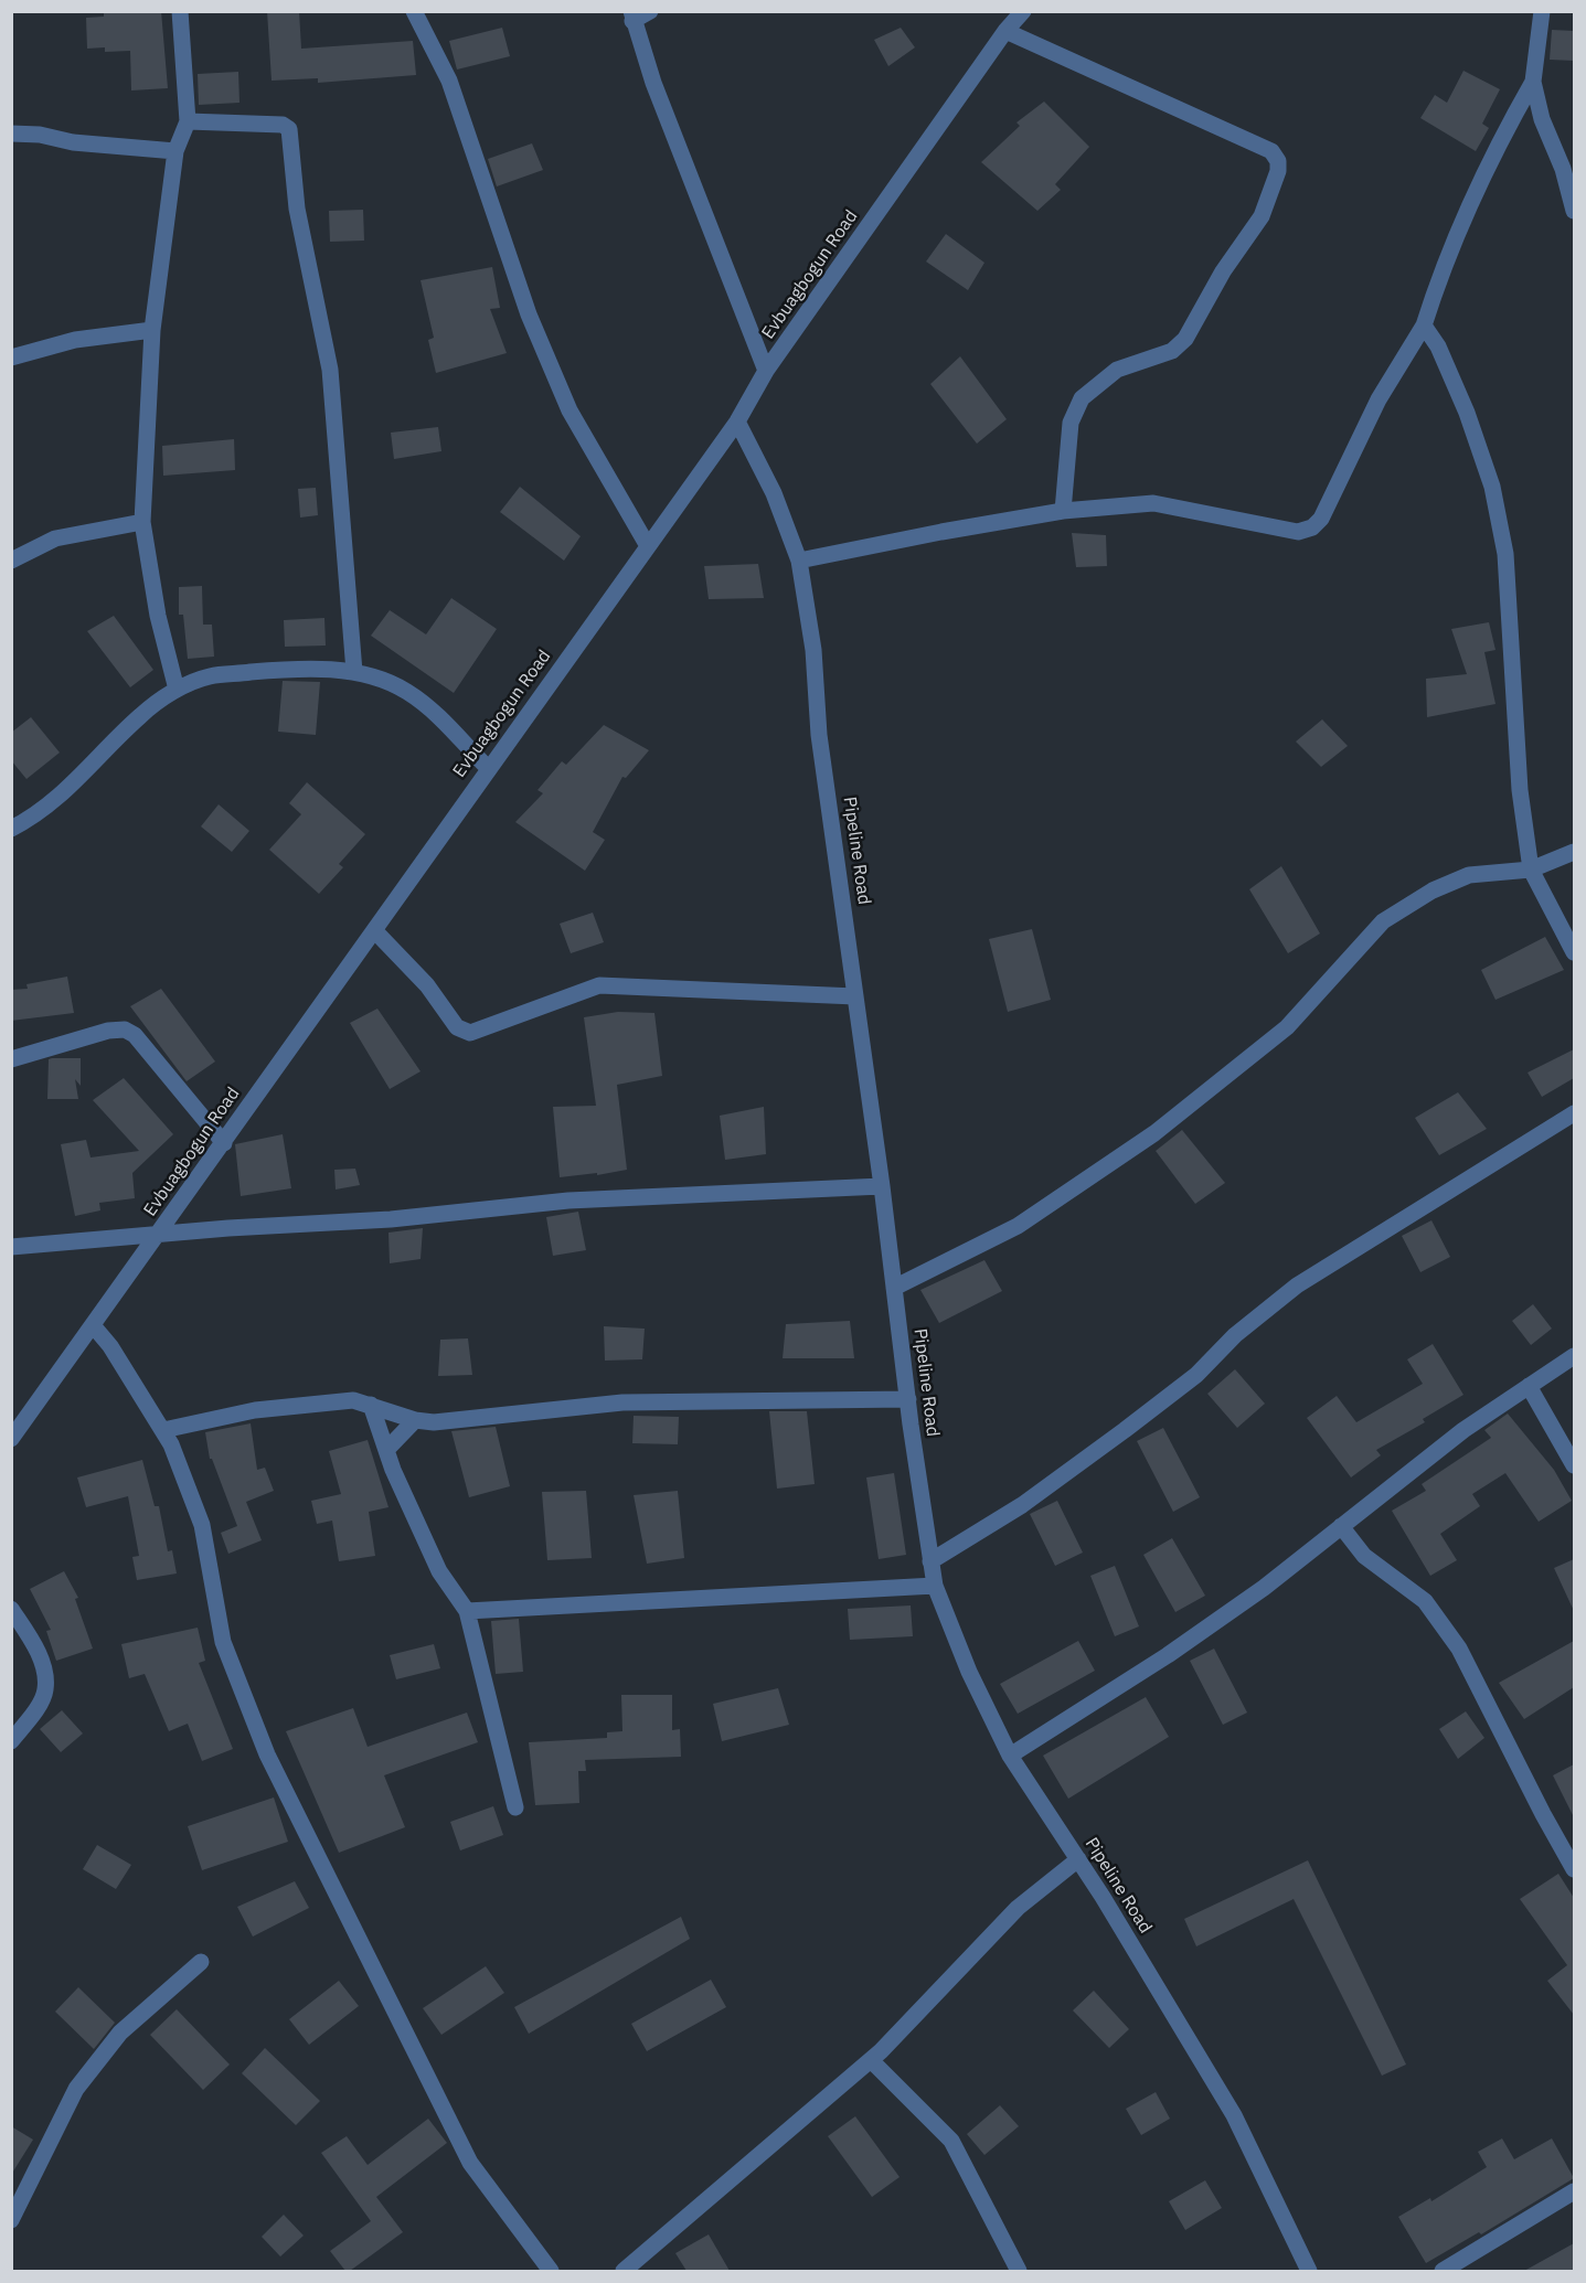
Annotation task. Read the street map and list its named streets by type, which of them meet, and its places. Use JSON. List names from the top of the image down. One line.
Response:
{"streets":{"street":["Evbuagbogun Road","Pipeline Road"]},"crossings":[["Evbuagbogun Road","Pipeline Road"]]}
